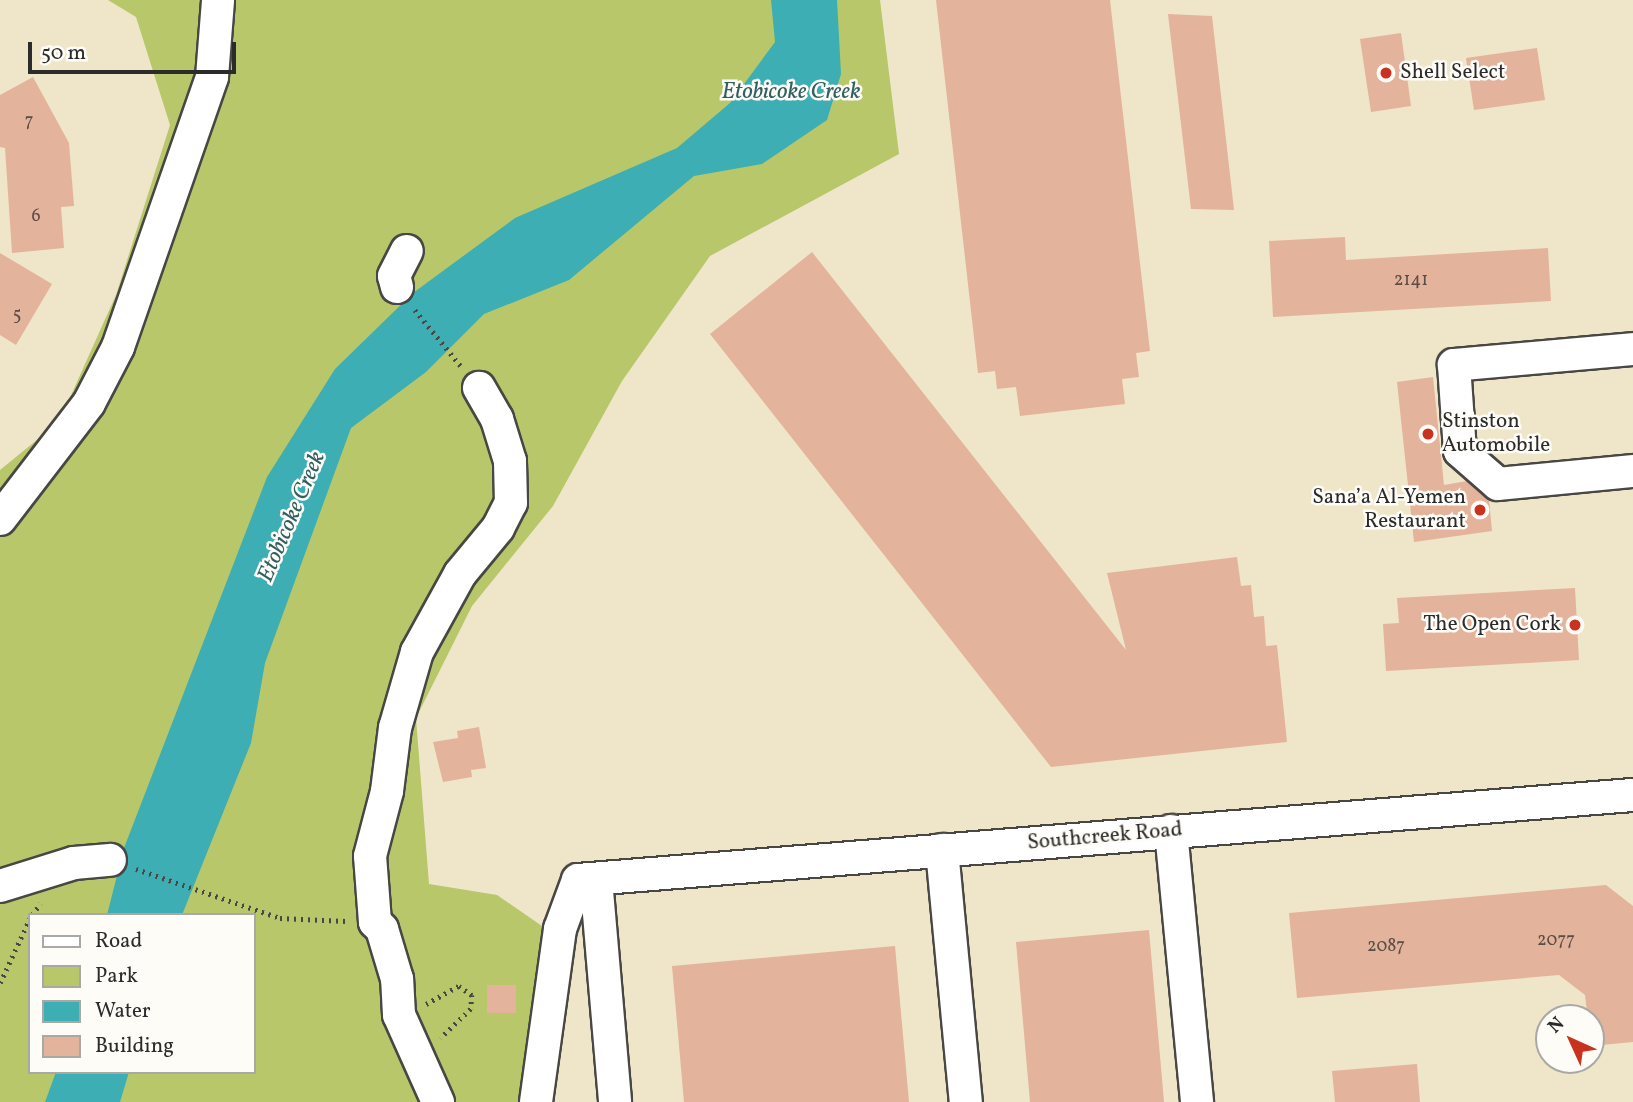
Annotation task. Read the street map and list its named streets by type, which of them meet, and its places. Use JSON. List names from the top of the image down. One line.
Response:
{"streets":{"street":["Southcreek Road"]},"water":["Etobicoke Creek"],"places":["Shell Select","Stinston Automobile","Sana’a Al-Yemen Restaurant","The Open Cork"],"house_numbers":["7","6","2141","5","2077","2087"],"legend":["Road","Park","Water","Building"],"scale_bar":"50 m","north":"top left"}
